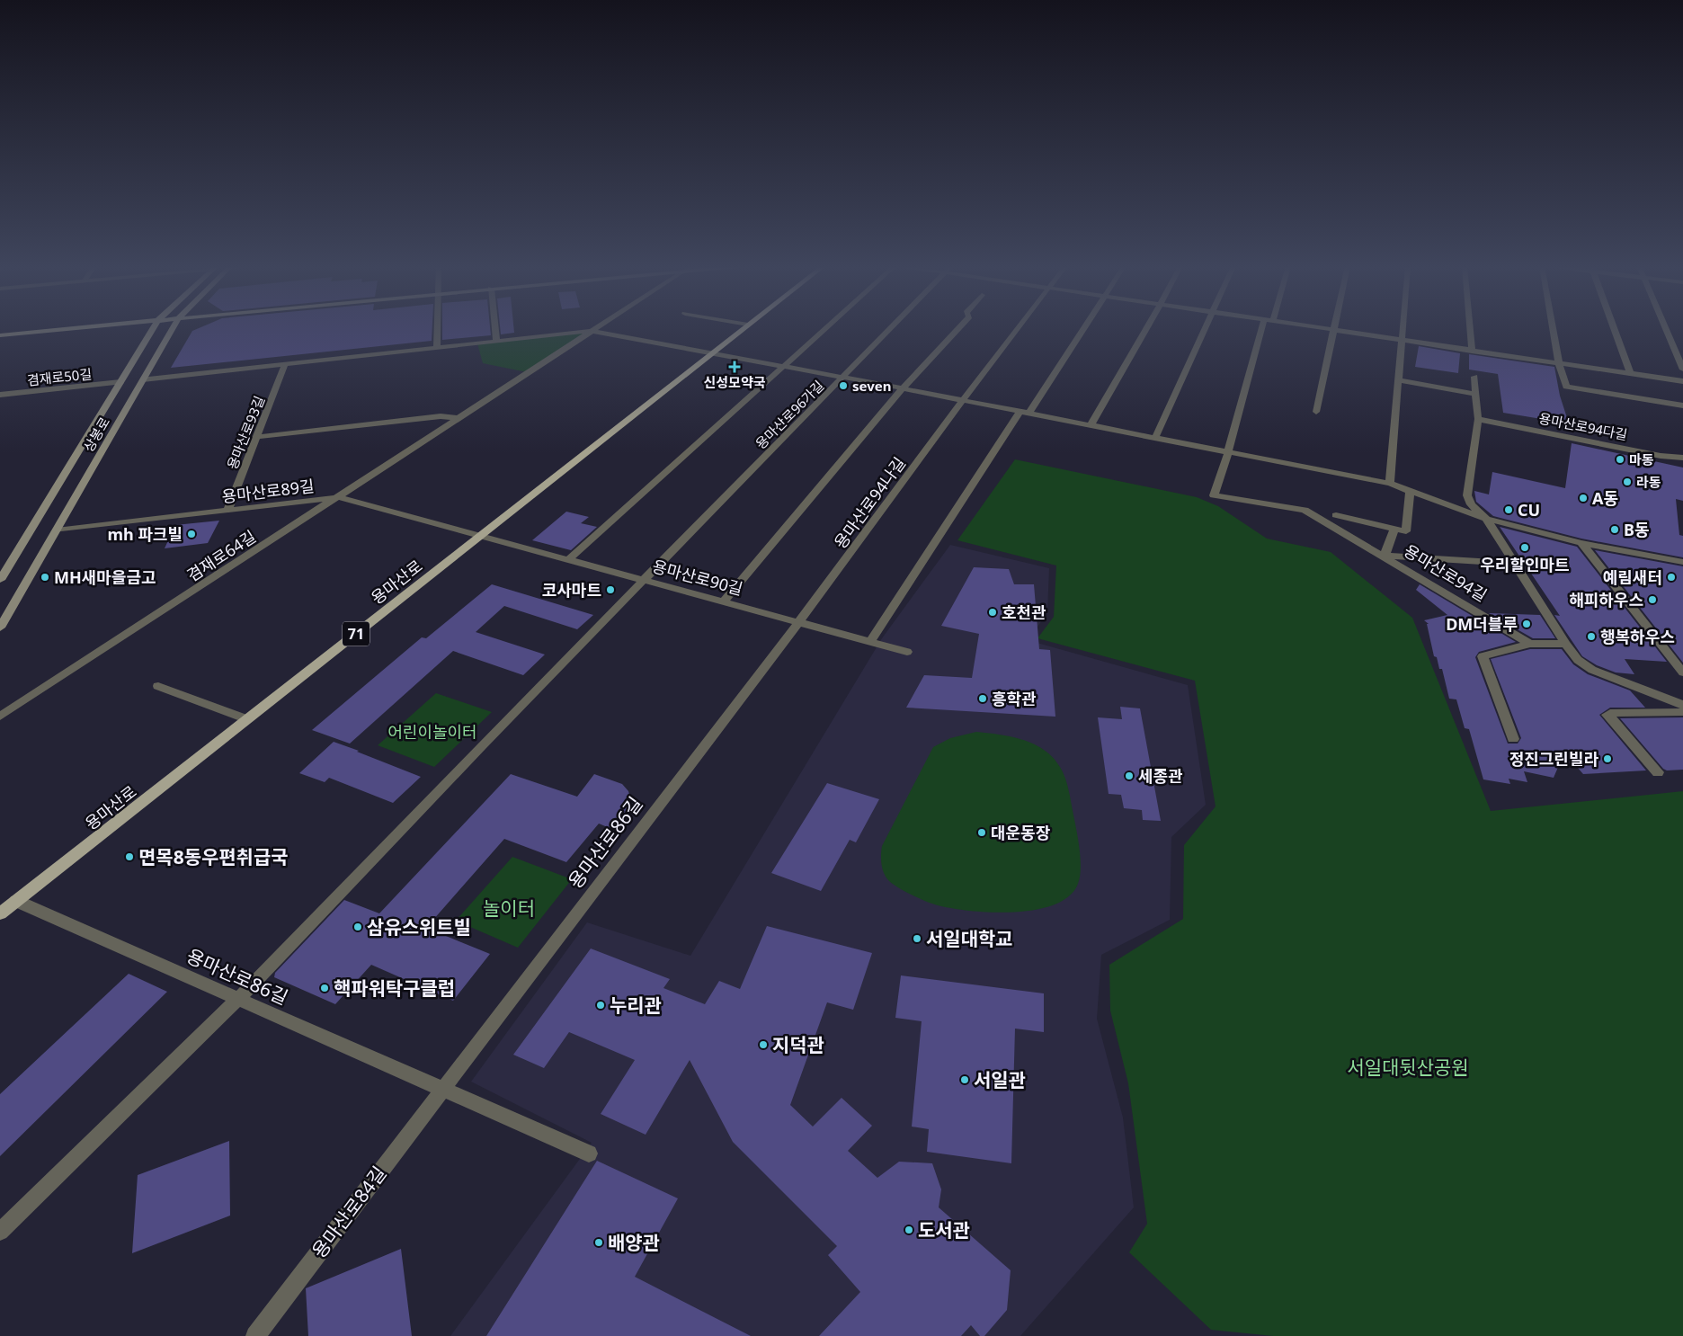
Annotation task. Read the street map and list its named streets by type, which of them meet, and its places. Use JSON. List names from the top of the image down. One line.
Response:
{"streets":{"main road":["상봉로","용마산로","71"],"street":["겸재로50길","용마산로96가길","용마산로94다길","용마산로93길","용마산로89길","용마산로94나길","겸재로64길","용마산로94길","용마산로90길","용마산로86길","용마산로84길"]},"crossings":[["겸재로50길","상봉로"],["용마산로96가길","용마산로90길"],["용마산로96가길","용마산로86길"],["용마산로93길","용마산로89길"],["상봉로","용마산로89길"],["용마산로89길","겸재로64길"],["용마산로89길","용마산로90길"],["용마산로89길","용마산로"],["용마산로94나길","용마산로90길"],["용마산로94나길","용마산로86길"],["용마산로90길","용마산로"],["용마산로90길","용마산로86길"],["용마산로","용마산로86길"],["용마산로86길","용마산로84길"]],"parks":["어린이놀이터","놀이터","서일대뒷산공원"],"places":{"health":["신성모약국"],"other":["seven","마동","라동","A동","CU","B동","mh 파크빌","우리할인마트","MH새마을금고","예림새터","코사마트","해피하우스","호천관","DM더블루","행복하우스","흥학관","정진그린빌라","세종관","대운동장","면목8동우편취급국","삼유스위트빌","서일대학교","핵파워탁구클럽","누리관","지덕관","서일관","도서관","배양관"]}}
